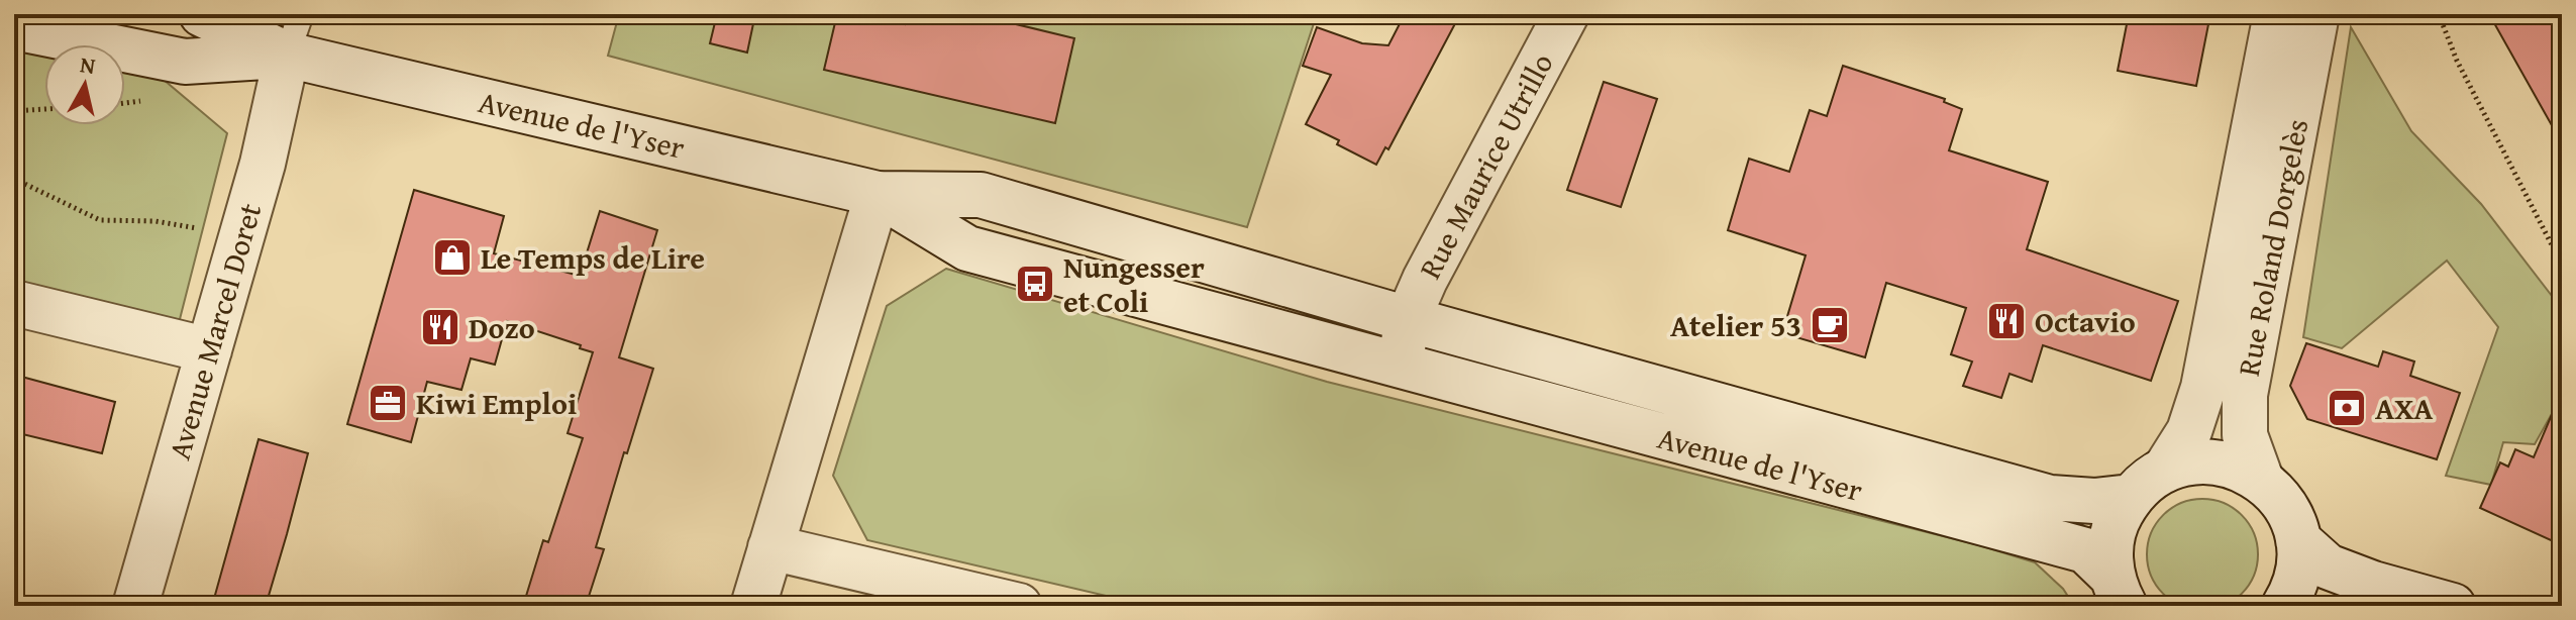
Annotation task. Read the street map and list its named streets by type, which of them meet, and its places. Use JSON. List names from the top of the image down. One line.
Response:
{"streets":{"main road":["Avenue de l'Yser","Rue Maurice Utrillo","Rue Roland Dorgelès","Avenue Marcel Doret"]},"crossings":[["Avenue de l'Yser","Rue Maurice Utrillo"],["Avenue de l'Yser","Avenue Marcel Doret"]],"places":{"shop":["Le Temps de Lire"],"bus stop":["Nungesser et Coli"],"restaurant":["Octavio","Dozo"],"cafe":["Atelier 53"],"office":["Kiwi Emploi"],"bank":["AXA"]},"north":"top"}
